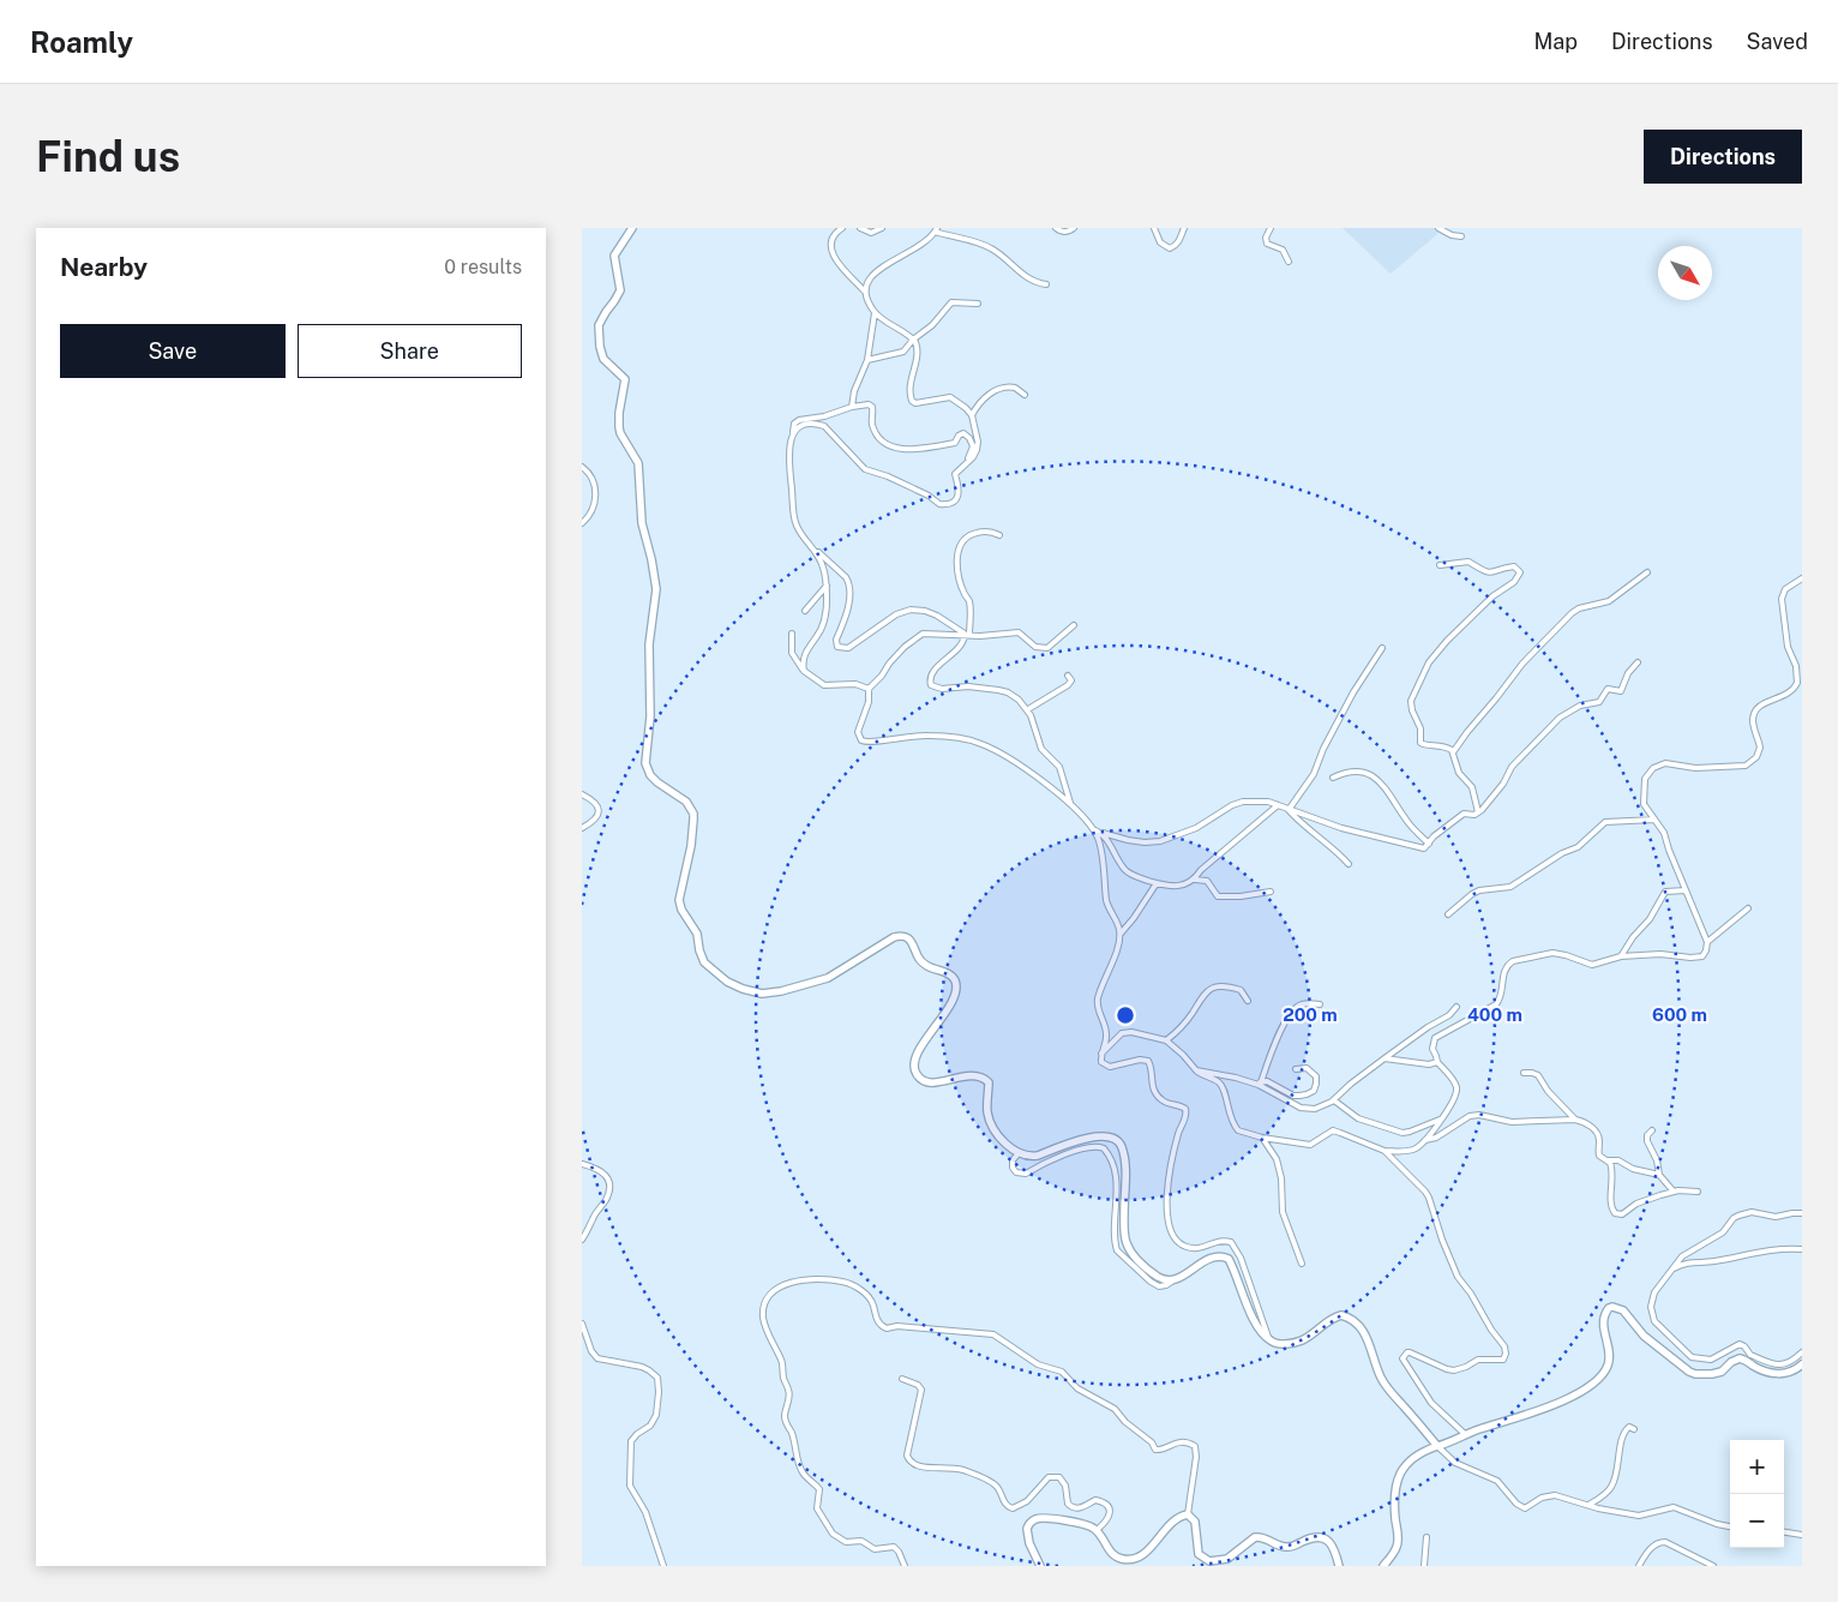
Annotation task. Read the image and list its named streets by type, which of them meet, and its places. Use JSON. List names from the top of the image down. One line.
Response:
{"north":"bottom right","page":{"header":"Roamly","nav":["Map","Directions","Saved"],"buttons":["Directions",["Save","Share"]],"title":"Find us","heading":["Nearby","0 results"],"map_buttons":["+","−"]},"rings":["200 m","400 m","600 m"]}
